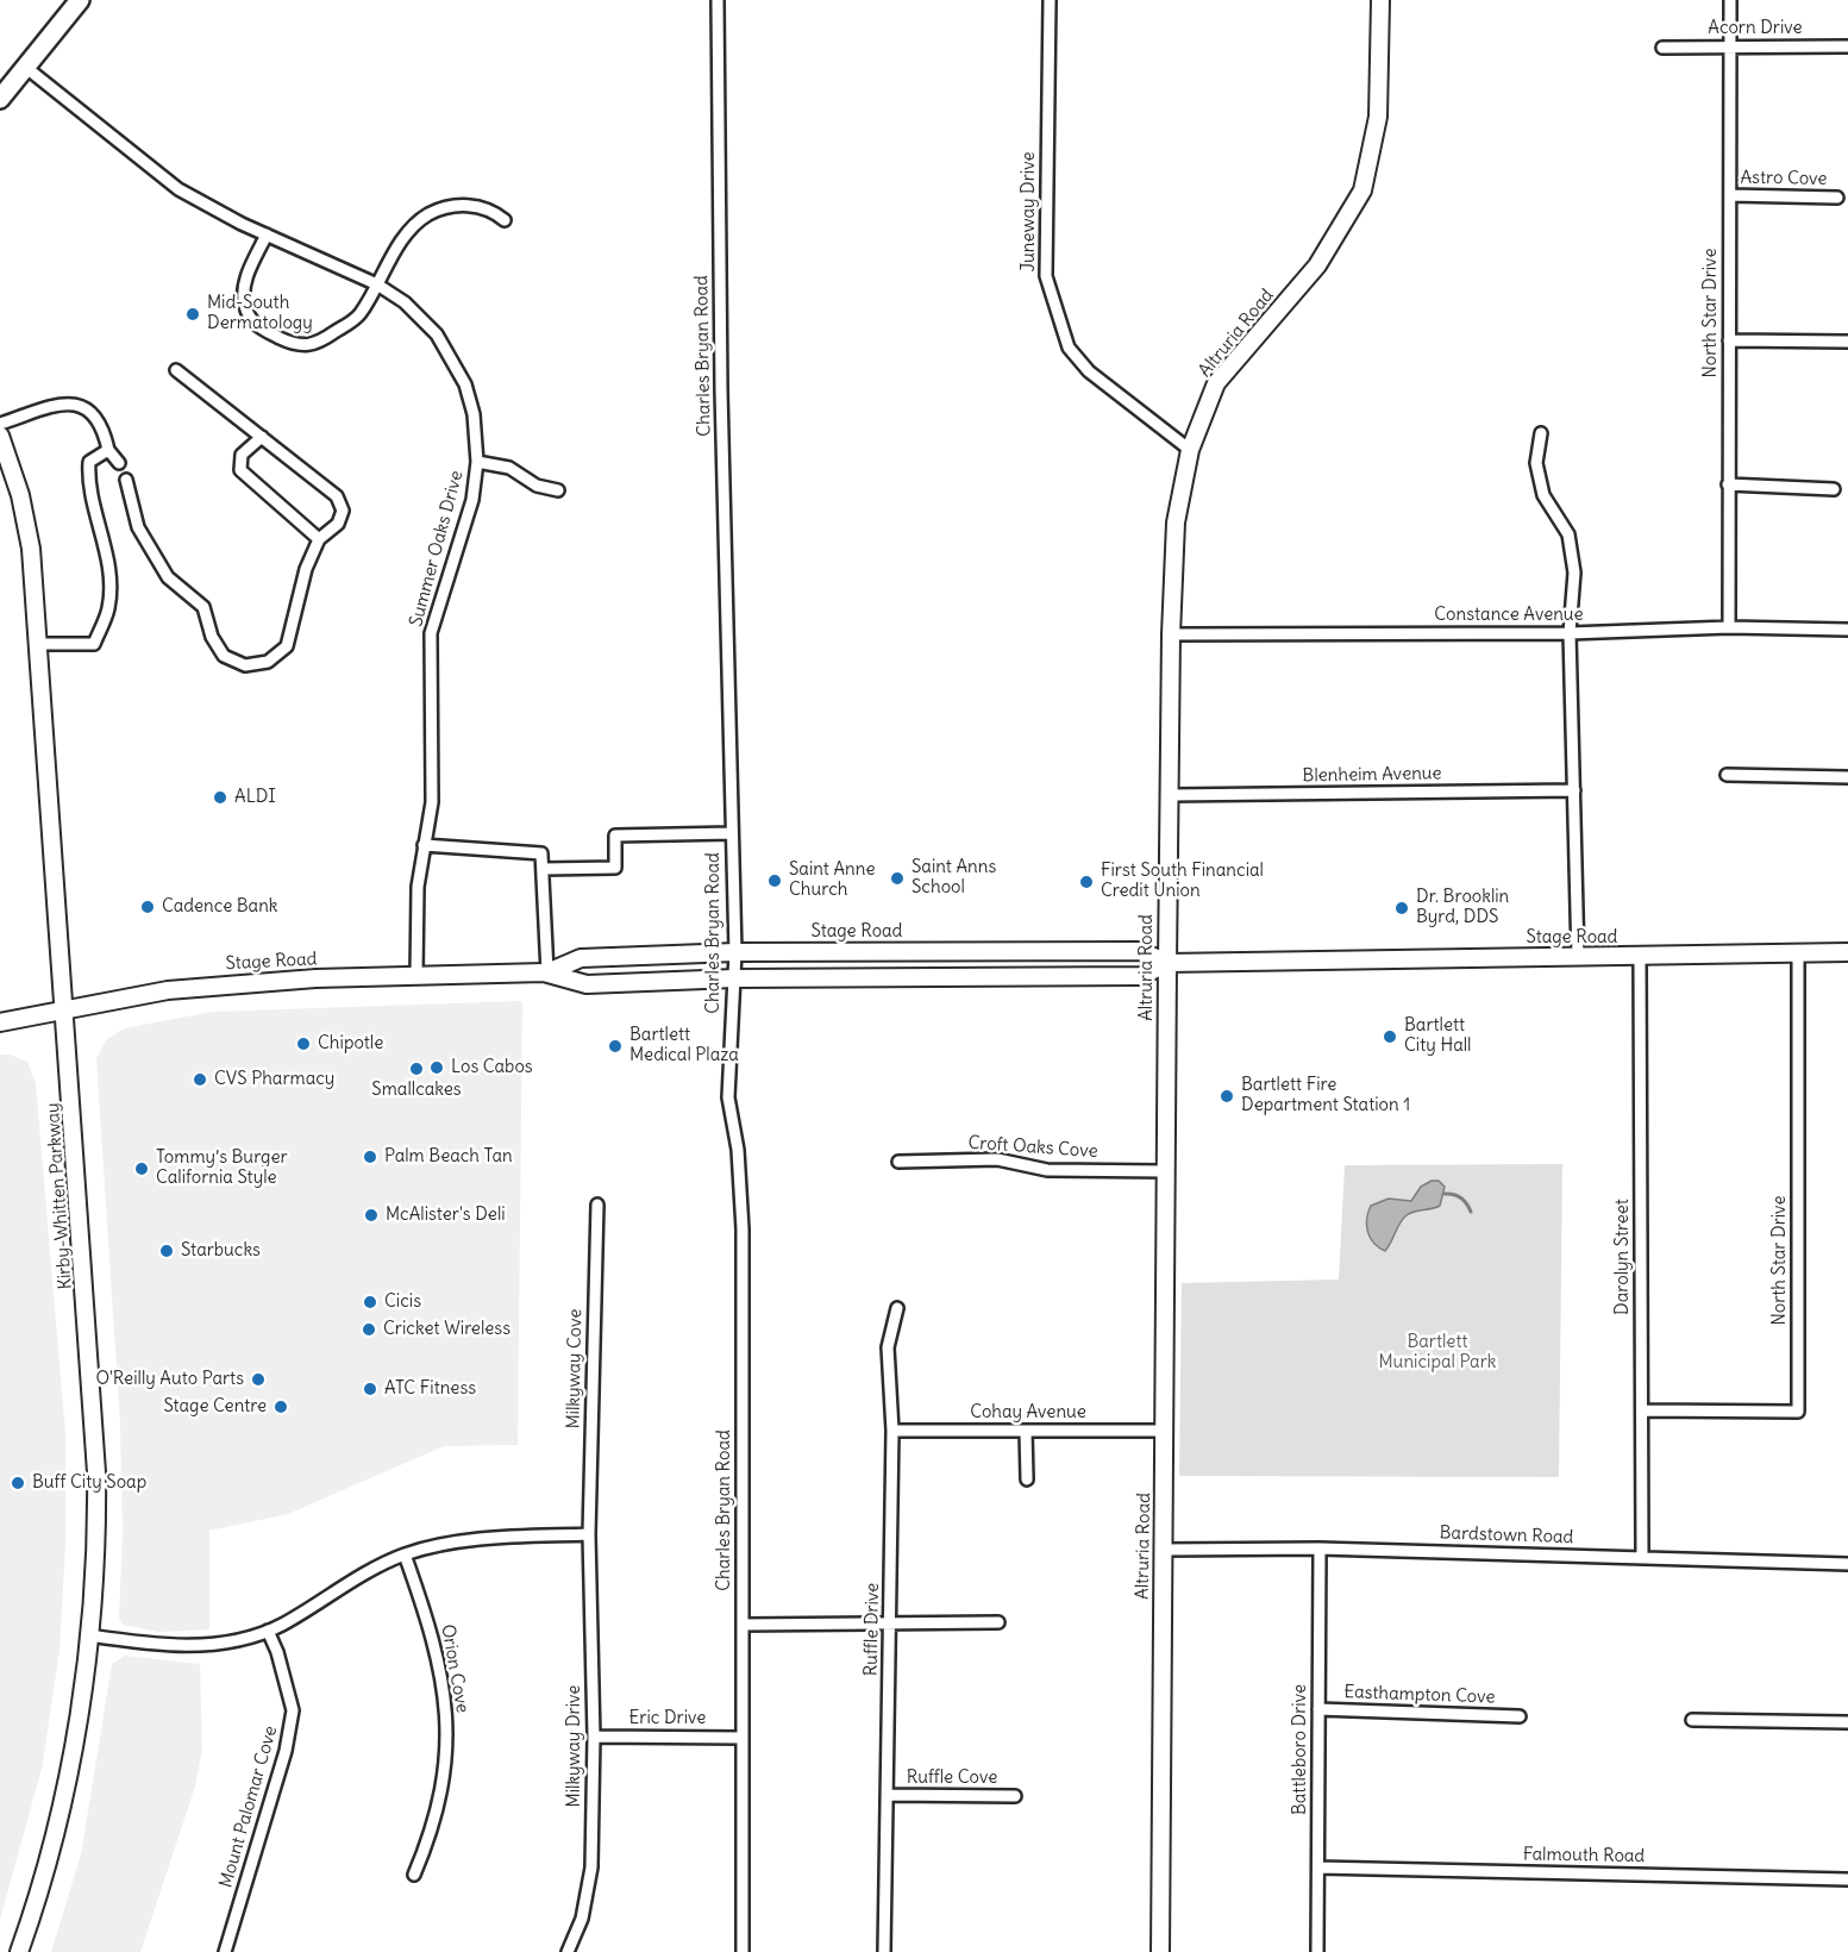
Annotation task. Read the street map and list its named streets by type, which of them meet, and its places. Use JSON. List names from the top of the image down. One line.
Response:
{"streets":{"main road":["Altruria Road","Stage Road","Kirby-Whitten Parkway"],"street":["Acorn Drive","Astro Cove","Juneway Drive","North Star Drive","Charles Bryan Road","Summer Oaks Drive","Constance Avenue","Blenheim Avenue","Croft Oaks Cove","Darolyn Street","Milkyway Cove","Cohay Avenue","Bardstown Road","Ruffle Drive","Orion Cove","Easthampton Cove","Eric Drive","Milkyway Drive","Battleboro Drive","Ruffle Cove","Mount Palomar Cove","Falmouth Road"]},"crossings":[["Acorn Drive","North Star Drive"],["Astro Cove","North Star Drive"],["Juneway Drive","Altruria Road"],["North Star Drive","Constance Avenue"],["North Star Drive","Stage Road"],["North Star Drive","Darolyn Street"],["Altruria Road","Constance Avenue"],["Altruria Road","Blenheim Avenue"],["Altruria Road","Stage Road"],["Altruria Road","Croft Oaks Cove"],["Altruria Road","Cohay Avenue"],["Altruria Road","Bardstown Road"],["Charles Bryan Road","Stage Road"],["Charles Bryan Road","Eric Drive"],["Summer Oaks Drive","Stage Road"],["Stage Road","Kirby-Whitten Parkway"],["Stage Road","Darolyn Street"],["Darolyn Street","Bardstown Road"],["Milkyway Cove","Milkyway Drive"],["Cohay Avenue","Ruffle Drive"],["Bardstown Road","Battleboro Drive"],["Ruffle Drive","Ruffle Cove"],["Easthampton Cove","Battleboro Drive"],["Eric Drive","Milkyway Drive"],["Battleboro Drive","Falmouth Road"]],"parks":["Bartlett Municipal Park"],"places":["Mid-South Dermatology","ALDI","Saint Anns School","Saint Anne Church","First South Financial Credit Union","Cadence Bank","Dr. Brooklin Byrd, DDS","Bartlett City Hall","Chipotle","Bartlett Medical Plaza","Los Cabos","Smallcakes","CVS Pharmacy","Bartlett Fire Department Station 1","Palm Beach Tan","Tommy’s Burger California Style","McAlister's Deli","Starbucks","Cicis","Cricket Wireless","O'Reilly Auto Parts","ATC Fitness","Stage Centre","Buff City Soap"]}
